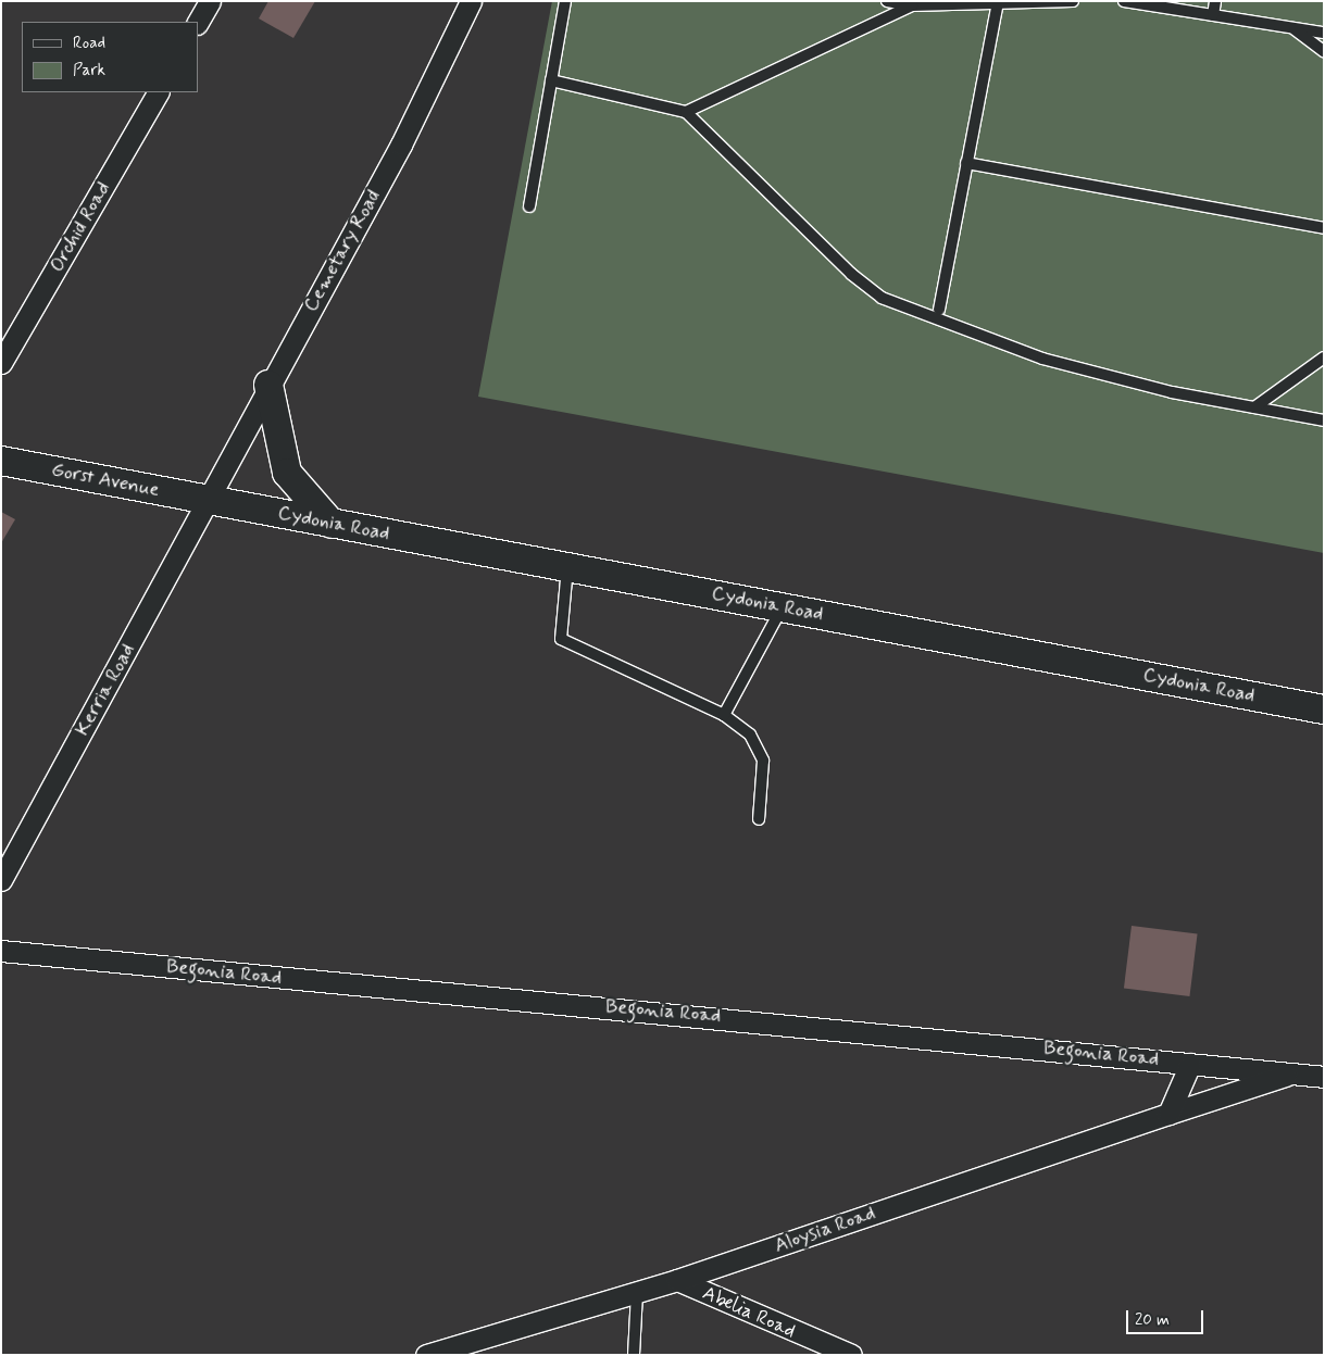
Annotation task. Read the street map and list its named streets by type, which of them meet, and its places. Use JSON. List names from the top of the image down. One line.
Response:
{"streets":{"street":["Orchid Road","Cemetary Road","Gorst Avenue","Cydonia Road","Kerria Road","Begonia Road","Aloysia Road","Abelia Road"]},"crossings":[["Cemetary Road","Gorst Avenue"],["Cemetary Road","Cydonia Road"],["Cemetary Road","Kerria Road"],["Gorst Avenue","Cydonia Road"],["Gorst Avenue","Kerria Road"],["Cydonia Road","Kerria Road"],["Begonia Road","Aloysia Road"],["Aloysia Road","Abelia Road"]],"legend":["Road","Park"],"scale_bar":"20 m"}
